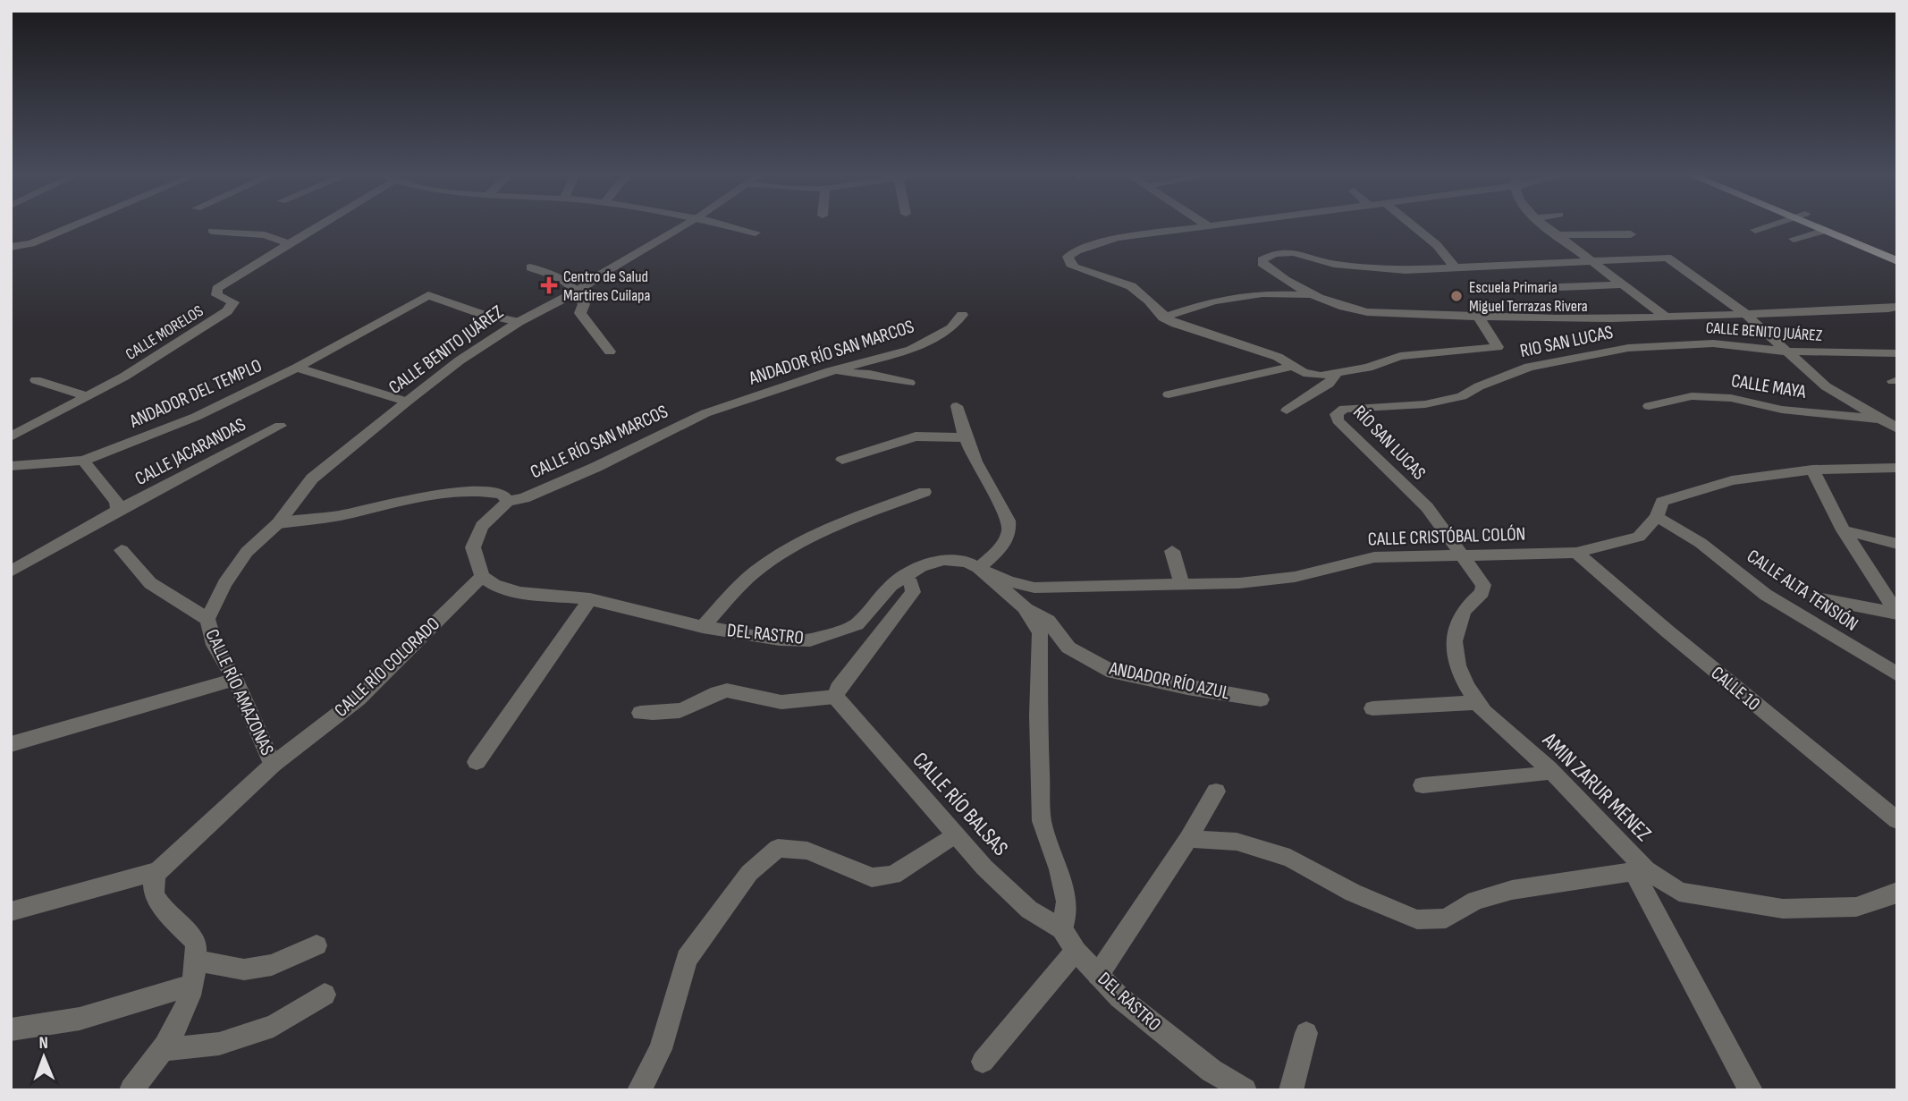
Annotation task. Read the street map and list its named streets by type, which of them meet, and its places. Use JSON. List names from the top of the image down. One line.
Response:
{"streets":{"street":["CALLE BENITO JUÁREZ","CALLE MORELOS","RIO SAN LUCAS","ANDADOR RÍO SAN MARCOS","CALLE MAYA","ANDADOR DEL TEMPLO","CALLE RÍO SAN MARCOS","RÍO SAN LUCAS","CALLE JACARANDAS","CALLE CRISTÓBAL COLÓN","CALLE ALTA TENSIÓN","DEL RASTRO","CALLE RÍO COLORADO","ANDADOR RÍO AZUL","CALLE 10","CALLE RÍO AMAZONAS","AMIN ZARUR MENEZ","CALLE RÍO BALSAS"]},"crossings":[["CALLE BENITO JUÁREZ","RIO SAN LUCAS"],["CALLE BENITO JUÁREZ","ANDADOR DEL TEMPLO"],["CALLE BENITO JUÁREZ","CALLE RÍO AMAZONAS"],["RIO SAN LUCAS","RÍO SAN LUCAS"],["ANDADOR RÍO SAN MARCOS","CALLE RÍO SAN MARCOS"],["RÍO SAN LUCAS","CALLE CRISTÓBAL COLÓN"],["RÍO SAN LUCAS","AMIN ZARUR MENEZ"],["CALLE CRISTÓBAL COLÓN","CALLE ALTA TENSIÓN"],["CALLE CRISTÓBAL COLÓN","DEL RASTRO"],["CALLE CRISTÓBAL COLÓN","CALLE 10"],["CALLE CRISTÓBAL COLÓN","AMIN ZARUR MENEZ"],["DEL RASTRO","CALLE RÍO COLORADO"],["DEL RASTRO","ANDADOR RÍO AZUL"],["DEL RASTRO","CALLE RÍO BALSAS"],["CALLE RÍO COLORADO","CALLE RÍO AMAZONAS"]],"places":{"health":["Centro de Salud Martires Cuilapa"],"other":["Escuela Primaria Miguel Terrazas Rivera"]},"north":"top"}
